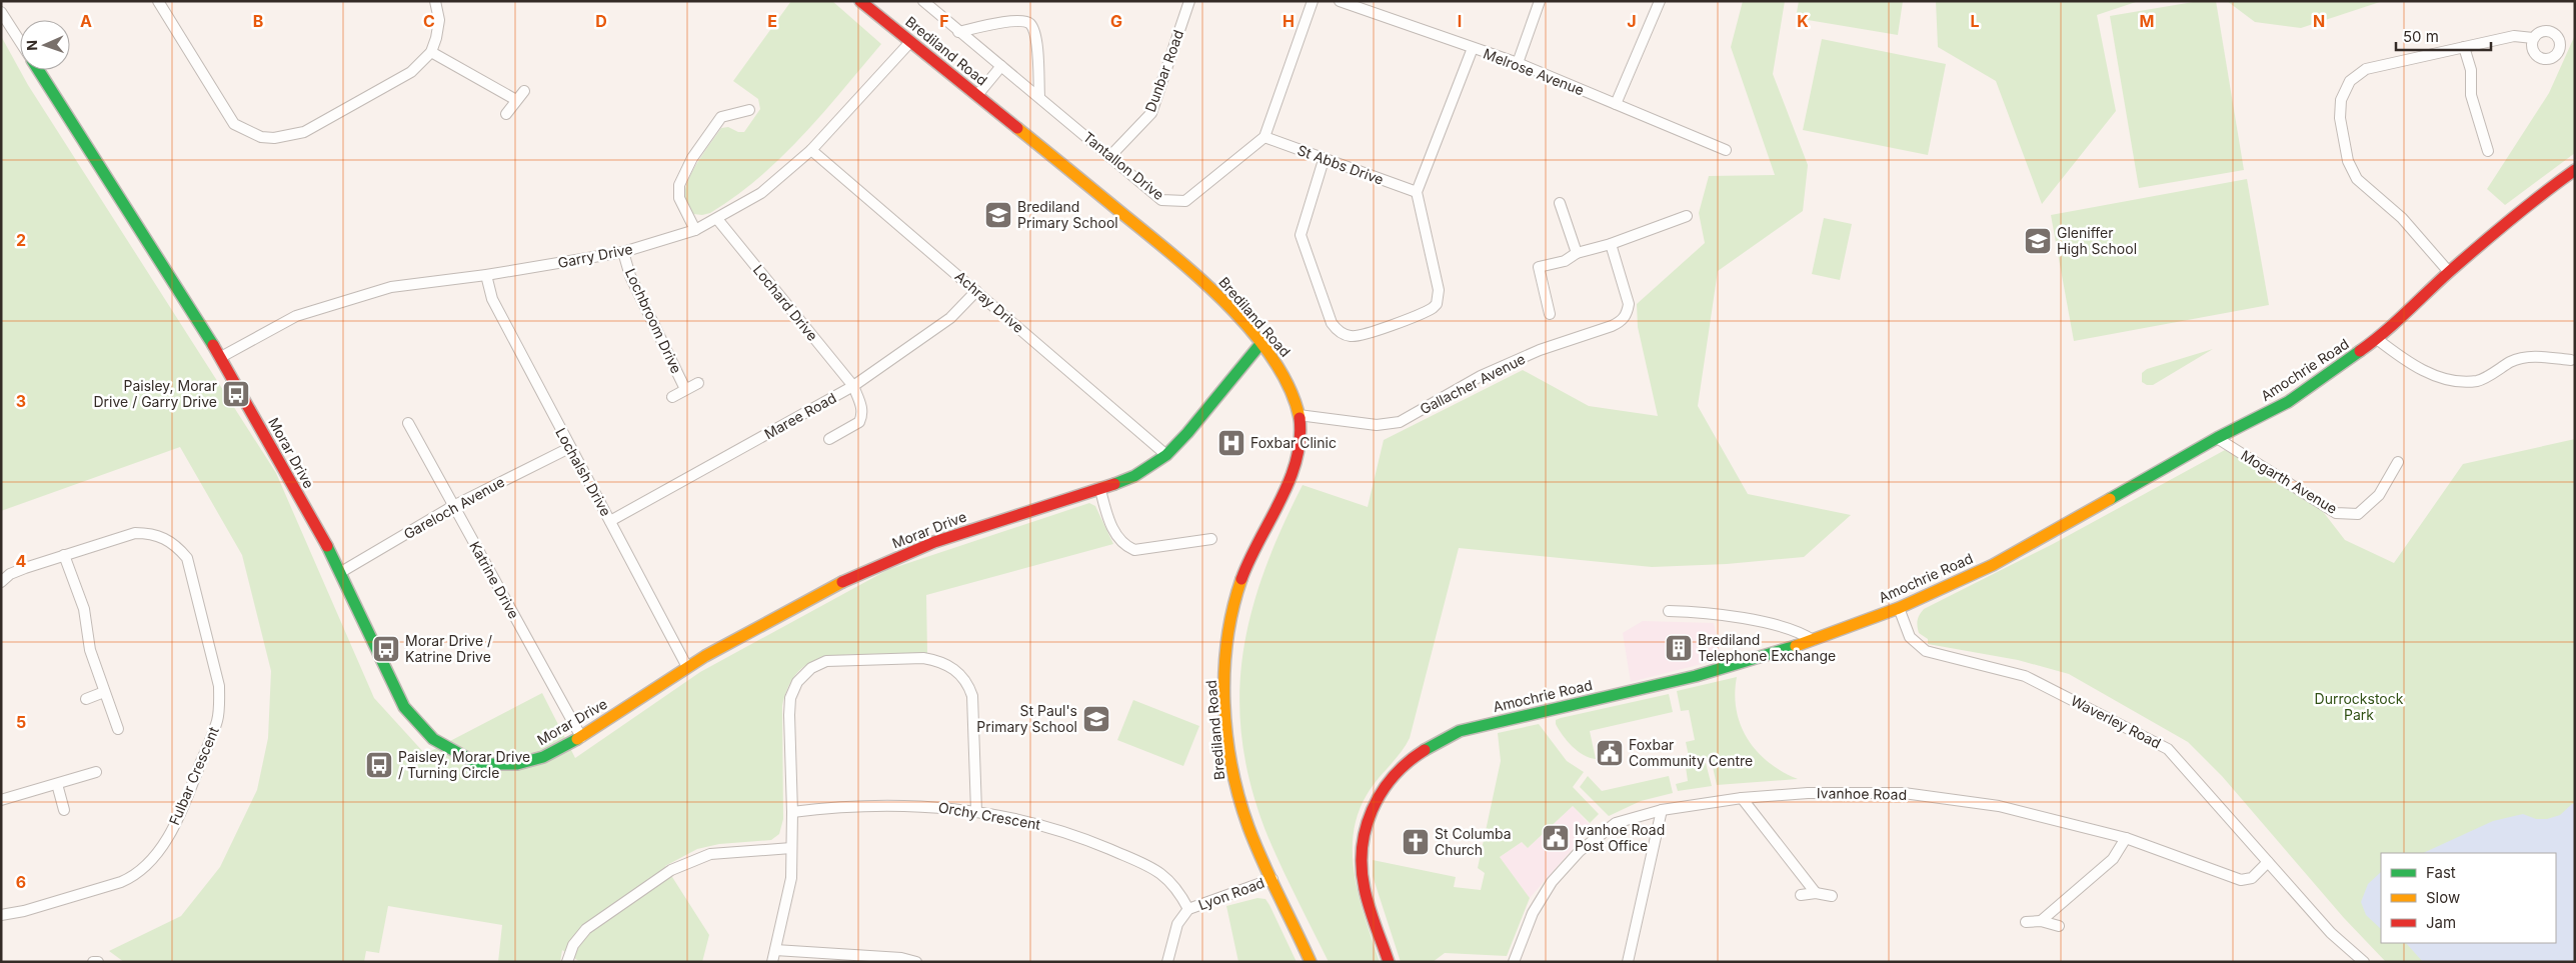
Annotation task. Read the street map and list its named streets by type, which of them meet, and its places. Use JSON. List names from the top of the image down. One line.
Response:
{"streets":{"street":["Brediland Road","Dunbar Road","Melrose Avenue","St Abbs Drive","Tantallon Drive","Garry Drive","Achray Drive","Lochard Drive","Lochbroom Drive","Amochrie Road","Gallacher Avenue","Maree Road","Morar Drive","Lochalsh Drive","Mogarth Avenue","Gareloch Avenue","Katrine Drive","Waverley Road","Fulbar Crescent","Ivanhoe Road","Orchy Crescent","Lyon Road"]},"crossings":[["Brediland Road","Garry Drive"],["Brediland Road","Gallacher Avenue"],["Brediland Road","Morar Drive"],["Brediland Road","Lyon Road"],["Dunbar Road","Tantallon Drive"],["St Abbs Drive","Tantallon Drive"],["Garry Drive","Achray Drive"],["Garry Drive","Lochard Drive"],["Garry Drive","Lochbroom Drive"],["Garry Drive","Morar Drive"],["Garry Drive","Lochalsh Drive"],["Achray Drive","Maree Road"],["Achray Drive","Morar Drive"],["Lochard Drive","Maree Road"],["Amochrie Road","Mogarth Avenue"],["Amochrie Road","Waverley Road"],["Maree Road","Lochalsh Drive"],["Morar Drive","Lochalsh Drive"],["Morar Drive","Gareloch Avenue"],["Morar Drive","Katrine Drive"],["Lochalsh Drive","Gareloch Avenue"],["Gareloch Avenue","Katrine Drive"],["Waverley Road","Ivanhoe Road"],["Orchy Crescent","Lyon Road"]],"parks":["Durrockstock Park"],"places":{"school or university":["Brediland Primary School","Gleniffer High School","St Paul's Primary School"],"bus stop":["Paisley, Morar Drive / Garry Drive","Morar Drive / Katrine Drive","Paisley, Morar Drive / Turning Circle"],"hospital":["Foxbar Clinic"],"building":["Brediland Telephone Exchange"],"public building":["Foxbar Community Centre","Ivanhoe Road Post Office"],"church":["St Columba Church"]},"legend":["Fast","Slow","Jam"],"scale_bar":"50 m","north":"left","grid":{"columns":["A","B","C","D","E","F","G","H","I","J","K","L","M","N"],"rows":["2","3","4","5","6"]}}
